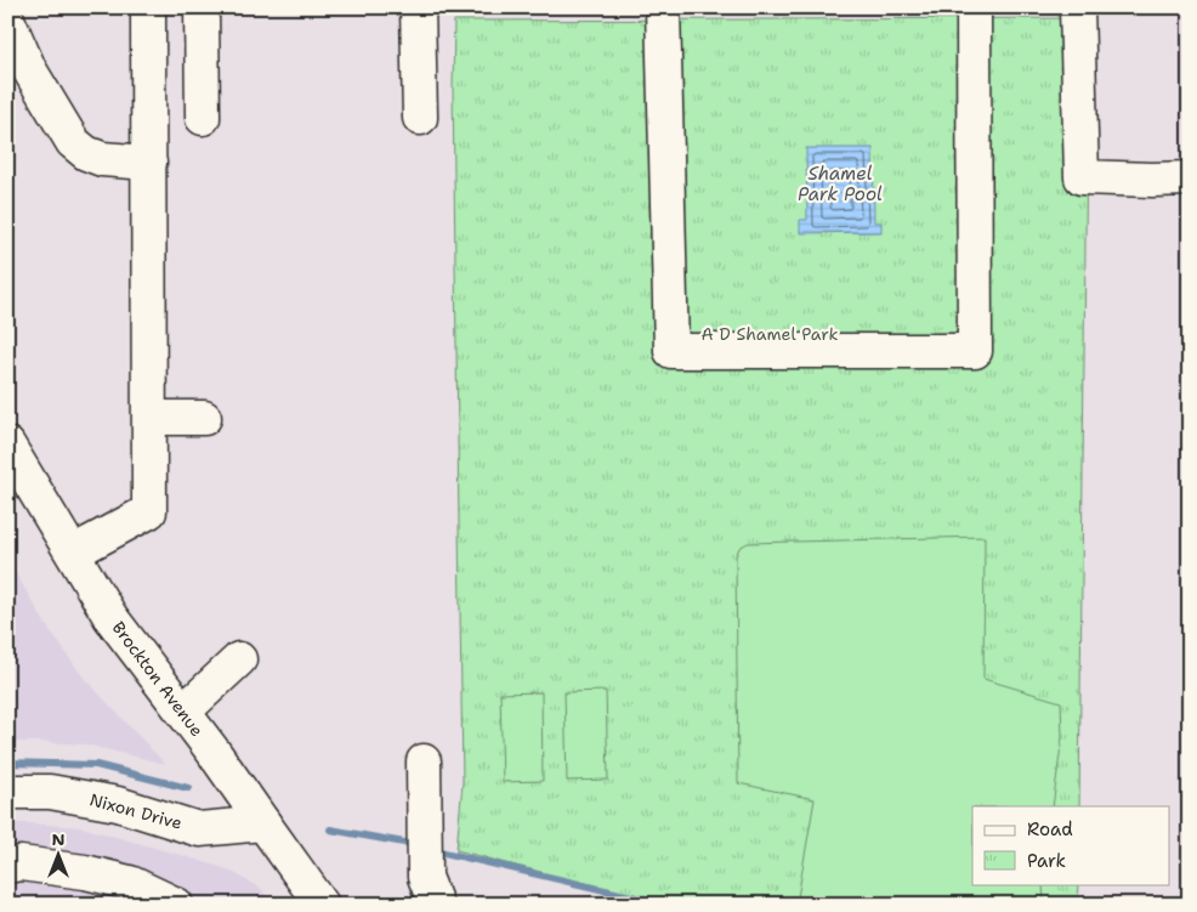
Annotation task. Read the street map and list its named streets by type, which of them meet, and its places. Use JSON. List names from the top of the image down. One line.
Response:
{"streets":{"main road":["Brockton Avenue","Nixon Drive"]},"crossings":[["Brockton Avenue","Nixon Drive"]],"water":["Shamel Park Pool"],"parks":["A D Shamel Park"],"legend":["Road","Park"],"north":"top"}
